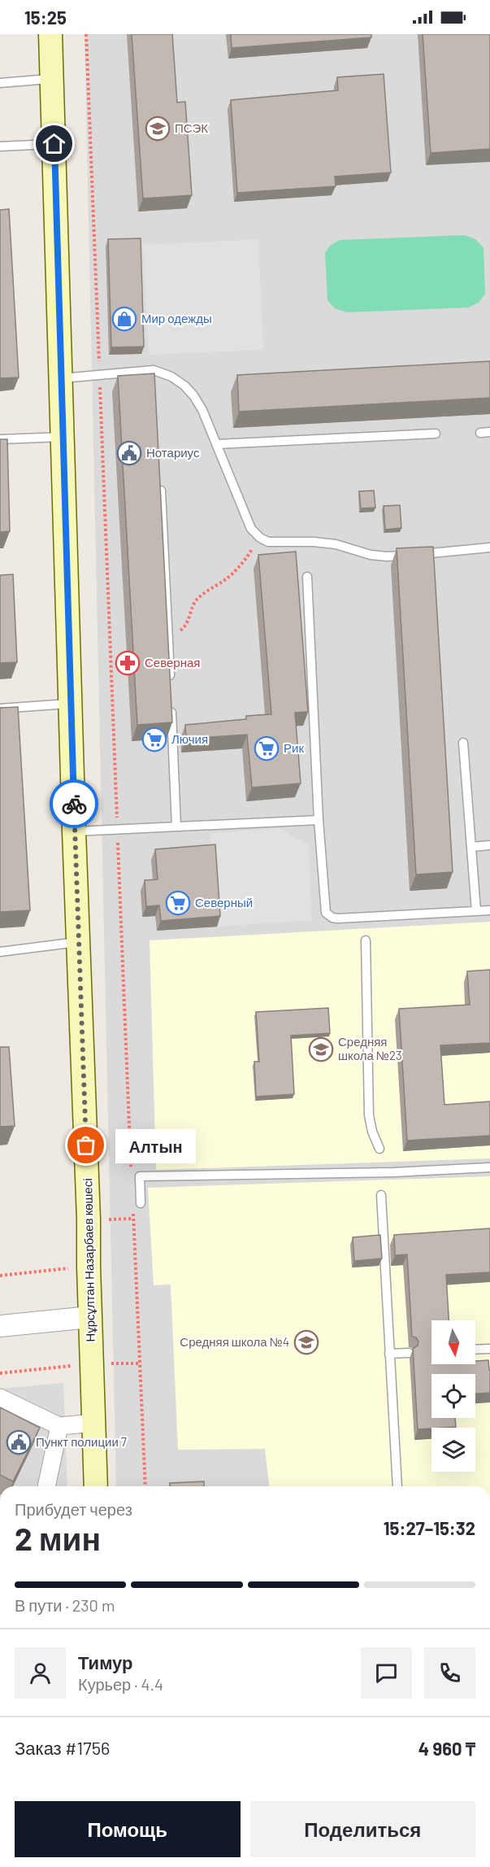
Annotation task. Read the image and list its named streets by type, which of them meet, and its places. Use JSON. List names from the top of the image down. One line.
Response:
{"streets":{"main road":["Нұрсұлтан Назарбаев көшесі"]},"places":{"school or university":["ПСЭК","Средняя школа №23","Средняя школа №4"],"shop":["Мир одежды"],"public building":["Нотариус","Пункт полиции 7"],"pharmacy":["Северная"],"supermarket":["Лючия","Рик","Северный"],"other":["Алтын"]},"north":"bottom","page":{"status":"15:25","bubble":"Алтын","heading":["2 мин","Прибудет через","15:27–15:32"],"panel":["Тимур","Курьер · 4.4","Заказ #1756","4 960 ₸"],"bar":"В пути · 230 m","buttons":["Помощь","Поделиться"]}}
